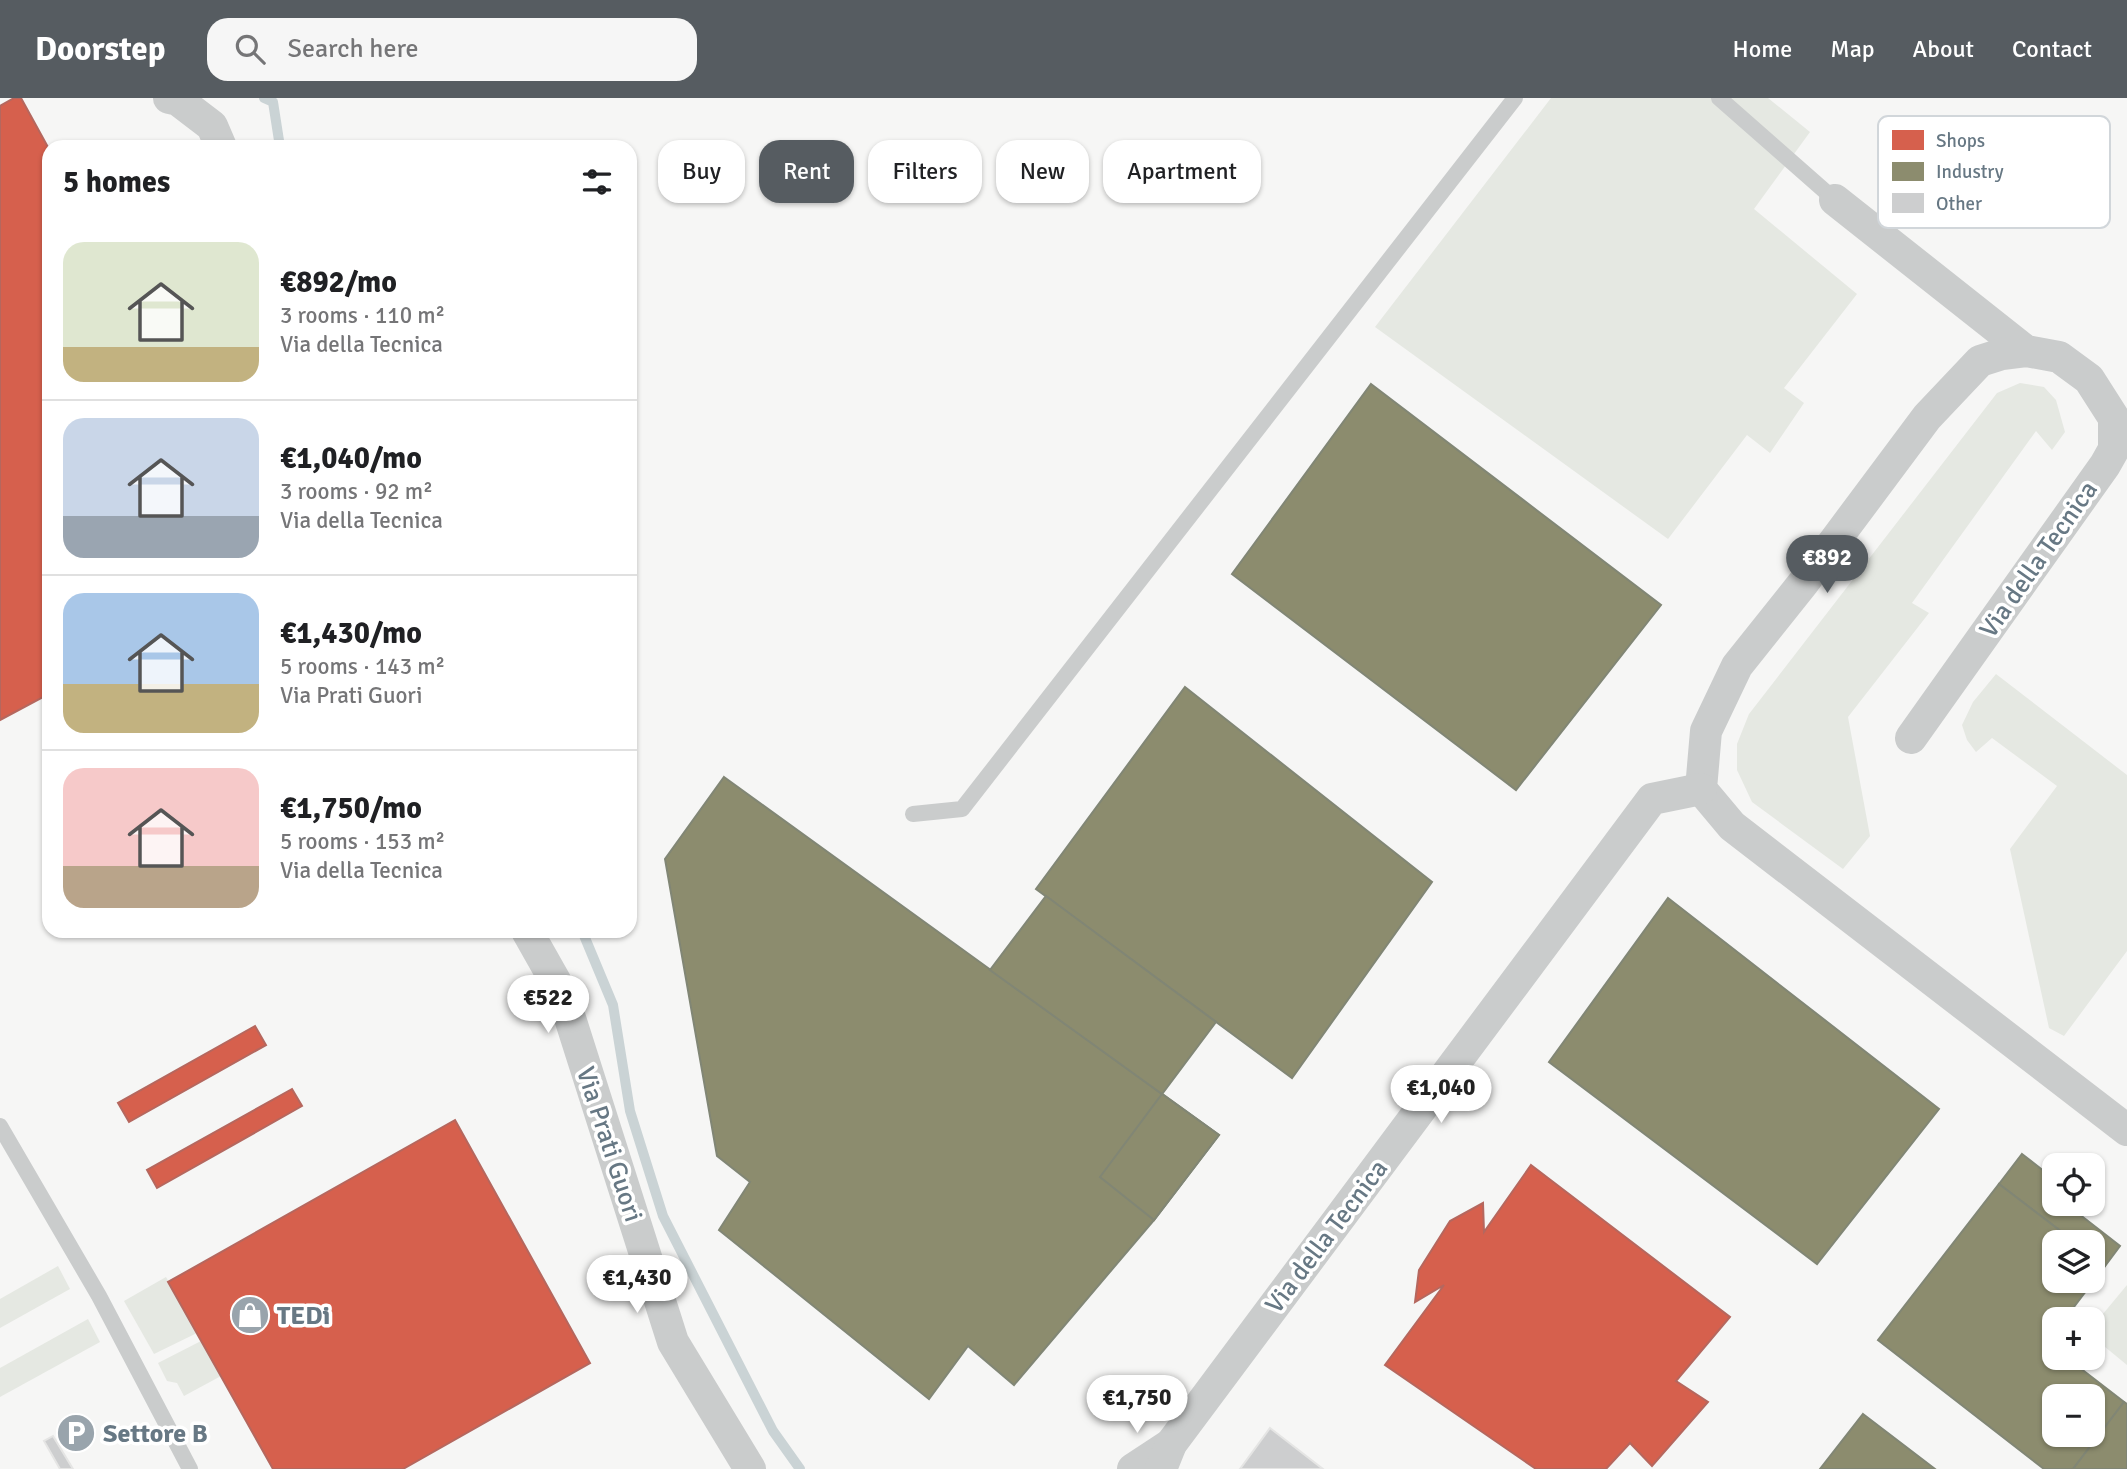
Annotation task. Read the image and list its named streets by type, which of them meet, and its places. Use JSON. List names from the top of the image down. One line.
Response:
{"streets":{"street":["Via della Tecnica","Via Prati Guori"]},"places":{"shop":["TEDi"],"parking":["Settore B"]},"legend":["Shops","Industry","Other"],"page":{"header":"Doorstep","search":"Search here","nav":["Home","Map","About","Contact"],"chip":["Buy","Rent","Filters","New","Apartment"],"heading":"5 homes","list":[{"name":"€892/mo","note":"3 rooms · 110 m² · Via della Tecnica"},{"name":"€1,040/mo","note":"3 rooms · 92 m² · Via della Tecnica"},{"name":"€1,430/mo","note":"5 rooms · 143 m² · Via Prati Guori"},{"name":"€1,750/mo","note":"5 rooms · 153 m² · Via della Tecnica"}],"price":["€892","€522","€1,040","€1,430","€1,750"],"map_buttons":["+","−"]}}
